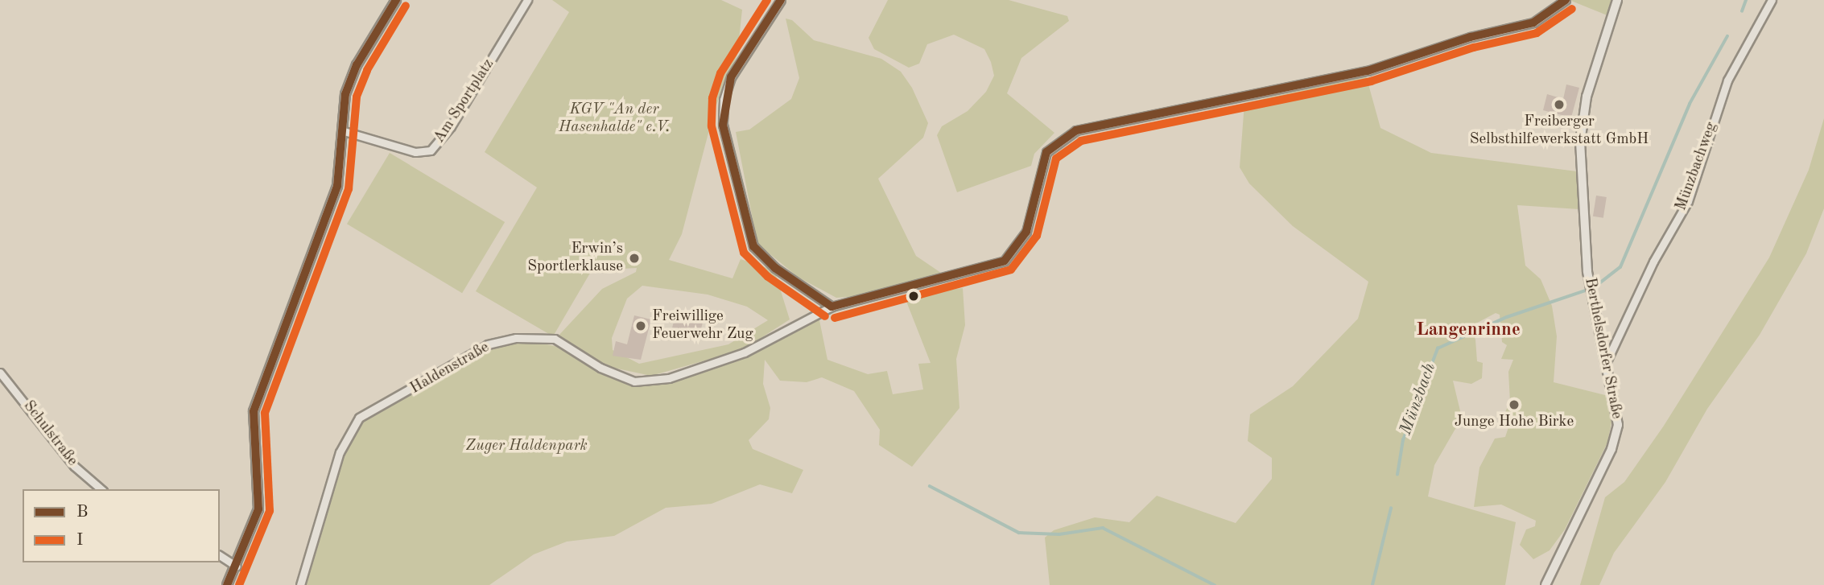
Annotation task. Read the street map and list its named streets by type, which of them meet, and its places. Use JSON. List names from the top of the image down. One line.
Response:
{"streets":{"street":["Am Sportplatz","Münzbachweg","Berthelsdorfer Straße","Haldenstraße","Schulstraße"]},"crossings":[["Münzbachweg","Berthelsdorfer Straße"]],"districts":["Langenrinne"],"water":["Münzbach"],"parks":["KGV \"An der Hasenhalde\" e.V.","Zuger Haldenpark"],"places":["Freiberger Selbsthilfewerkstatt GmbH","Erwin’s Sportlerklause","Freiwillige Feuerwehr Zug","Junge Hohe Birke"],"lines":["transit line B","transit line I"],"legend":["B","I"]}
